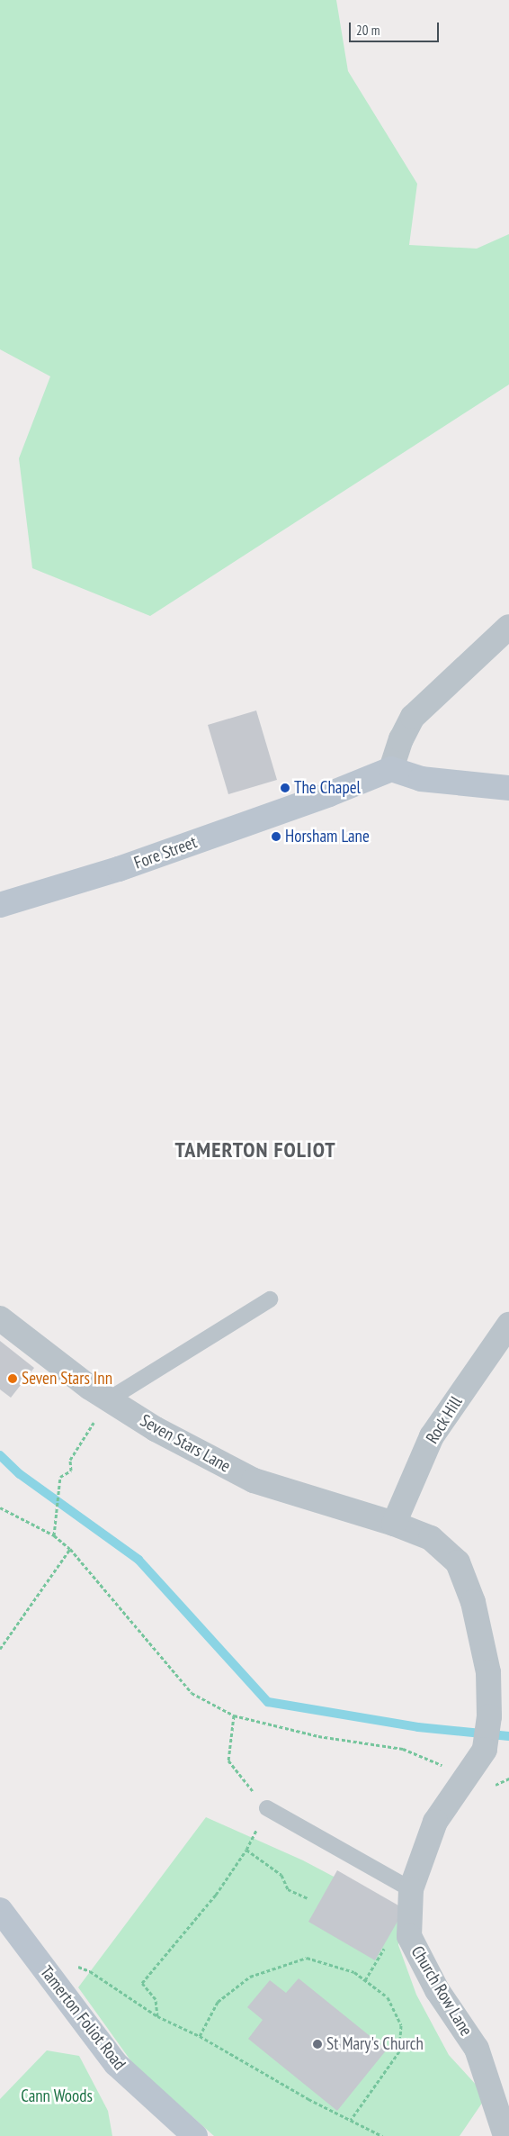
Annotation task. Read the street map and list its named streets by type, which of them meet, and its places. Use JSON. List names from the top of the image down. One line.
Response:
{"streets":{"street":["Fore Street","Rock Hill","Seven Stars Lane","Church Row Lane","Tamerton Foliot Road"]},"crossings":[["Rock Hill","Seven Stars Lane"],["Rock Hill","Church Row Lane"],["Seven Stars Lane","Church Row Lane"]],"districts":["TAMERTON FOLIOT"],"parks":["Cann Woods"],"places":["The Chapel","Horsham Lane","Seven Stars Inn","St Mary's Church"],"scale_bar":"20 m"}
